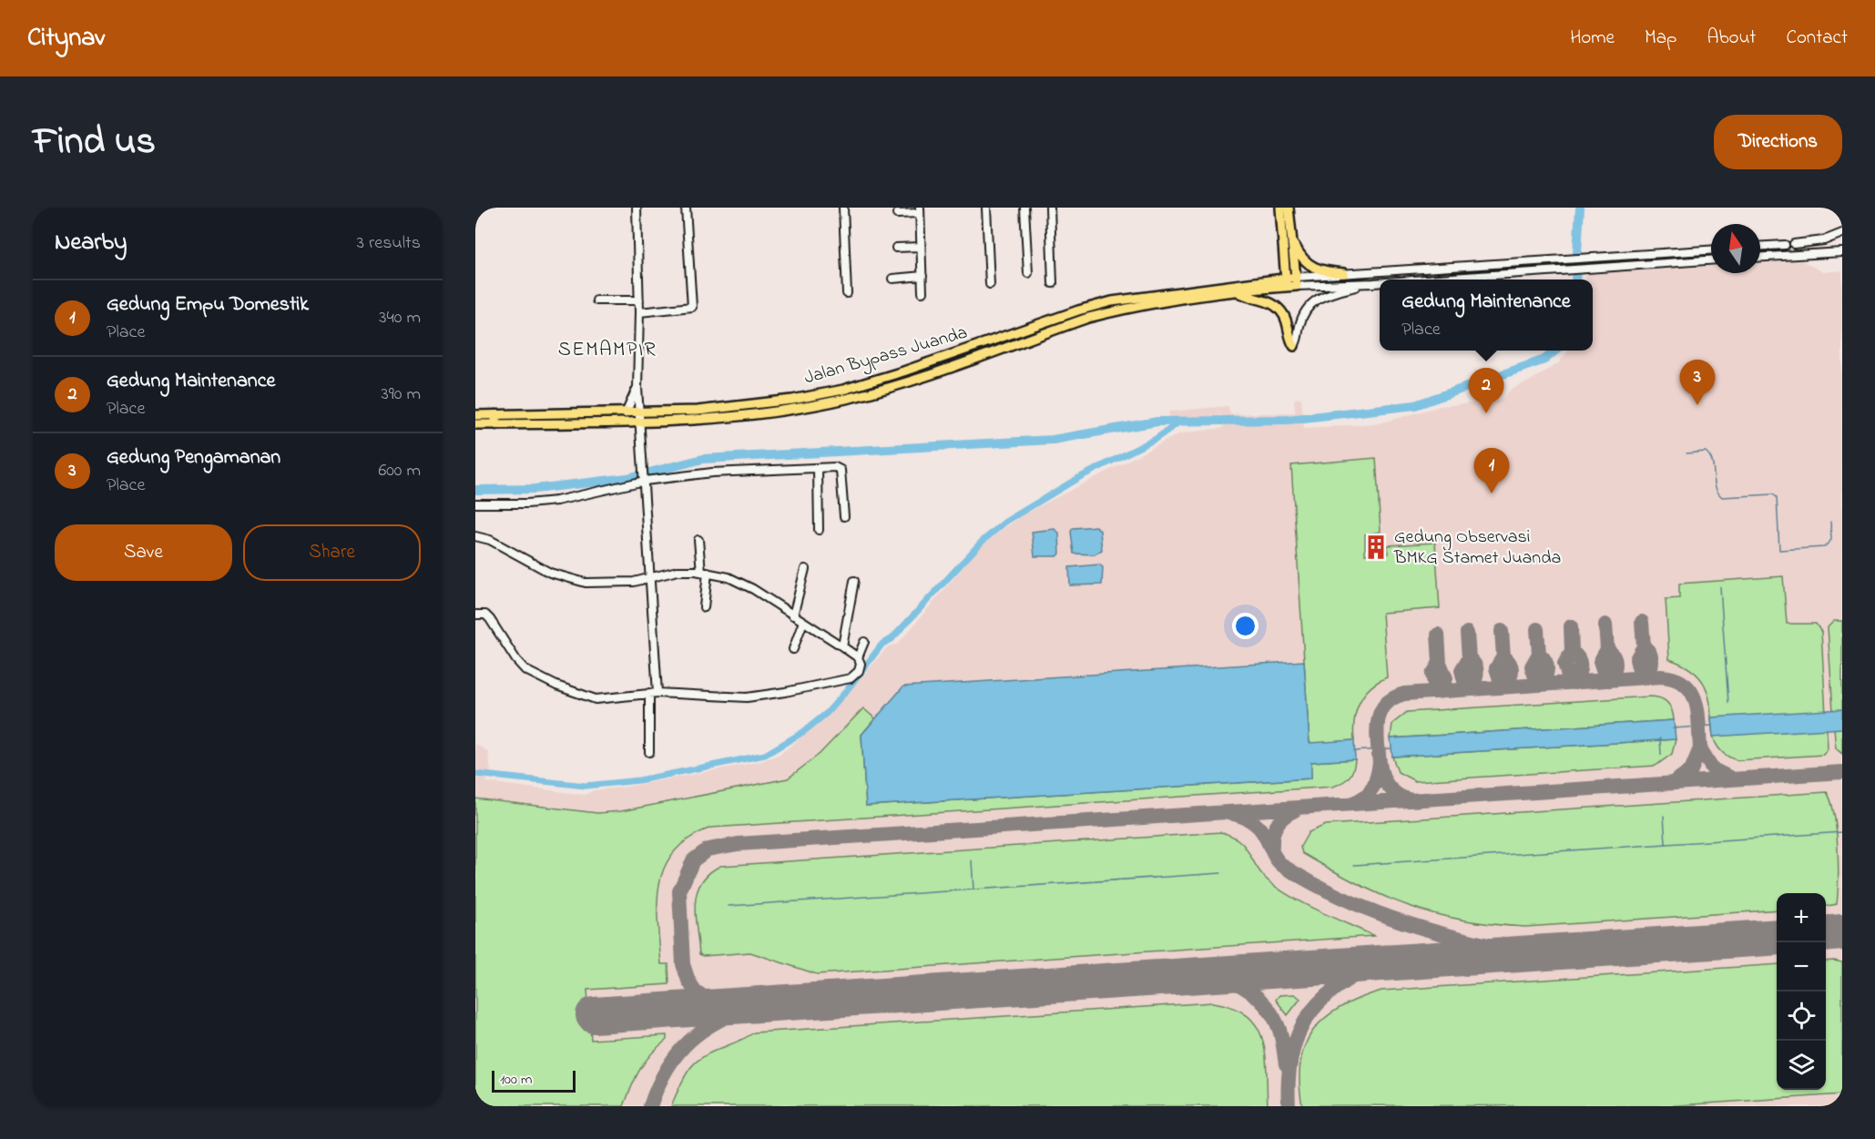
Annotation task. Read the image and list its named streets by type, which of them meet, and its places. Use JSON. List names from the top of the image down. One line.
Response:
{"streets":{"main road":["Jalan Bypass Juanda"]},"districts":["SEMAMPIR"],"places":{"building":["Gedung Observasi BMKG Stamet Juanda"]},"scale_bar":"100 m","north":"top","page":{"header":"Citynav","nav":["Home","Map","About","Contact"],"title":"Find us","buttons":["Directions",["Save","Share"]],"heading":["Nearby","3 results"],"list":[{"mark":"1","name":"Gedung Empu Domestik","note":"Place","value":"340 m"},{"mark":"2","name":"Gedung Maintenance","note":"Place","value":"390 m"},{"mark":"3","name":"Gedung Pengamanan","note":"Place","value":"600 m"}],"popup":["Gedung Maintenance","Place"],"pins":["3","2","1"],"map_buttons":["+","−"],"scale":"100 m"}}
